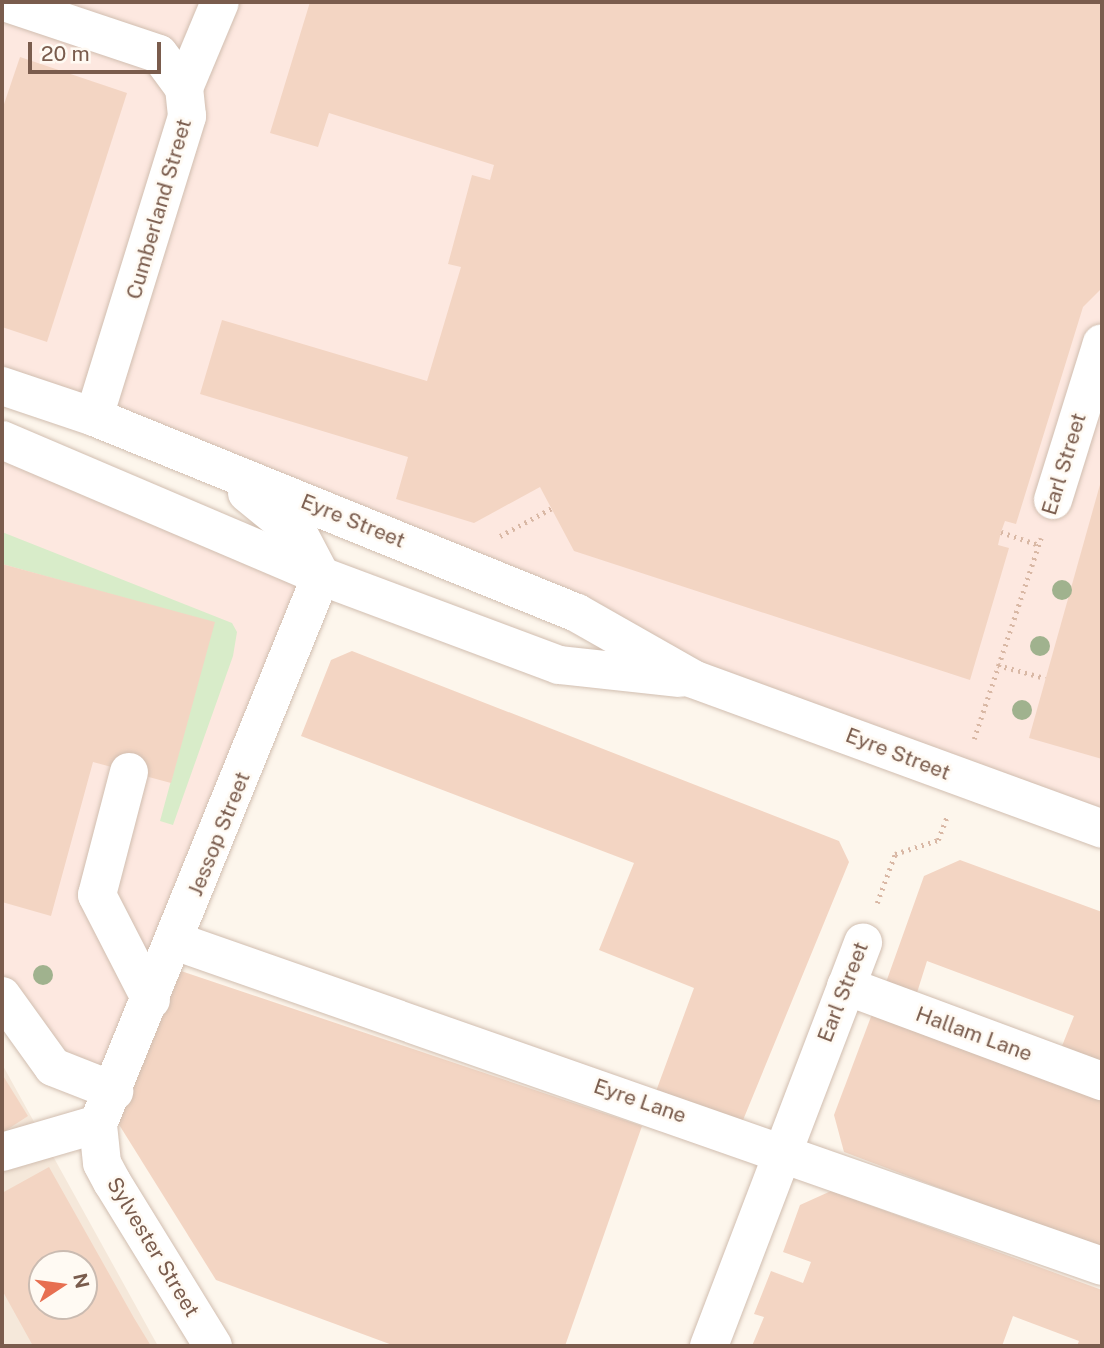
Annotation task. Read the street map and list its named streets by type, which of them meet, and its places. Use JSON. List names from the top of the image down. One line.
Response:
{"streets":{"street":["Cumberland Street","Earl Street","Eyre Street","Jessop Street","Hallam Lane","Eyre Lane","Sylvester Street"]},"crossings":[["Cumberland Street","Eyre Street"],["Earl Street","Eyre Street"],["Earl Street","Hallam Lane"],["Earl Street","Eyre Lane"],["Eyre Street","Jessop Street"],["Jessop Street","Eyre Lane"],["Jessop Street","Sylvester Street"]],"scale_bar":"20 m","north":"right"}
